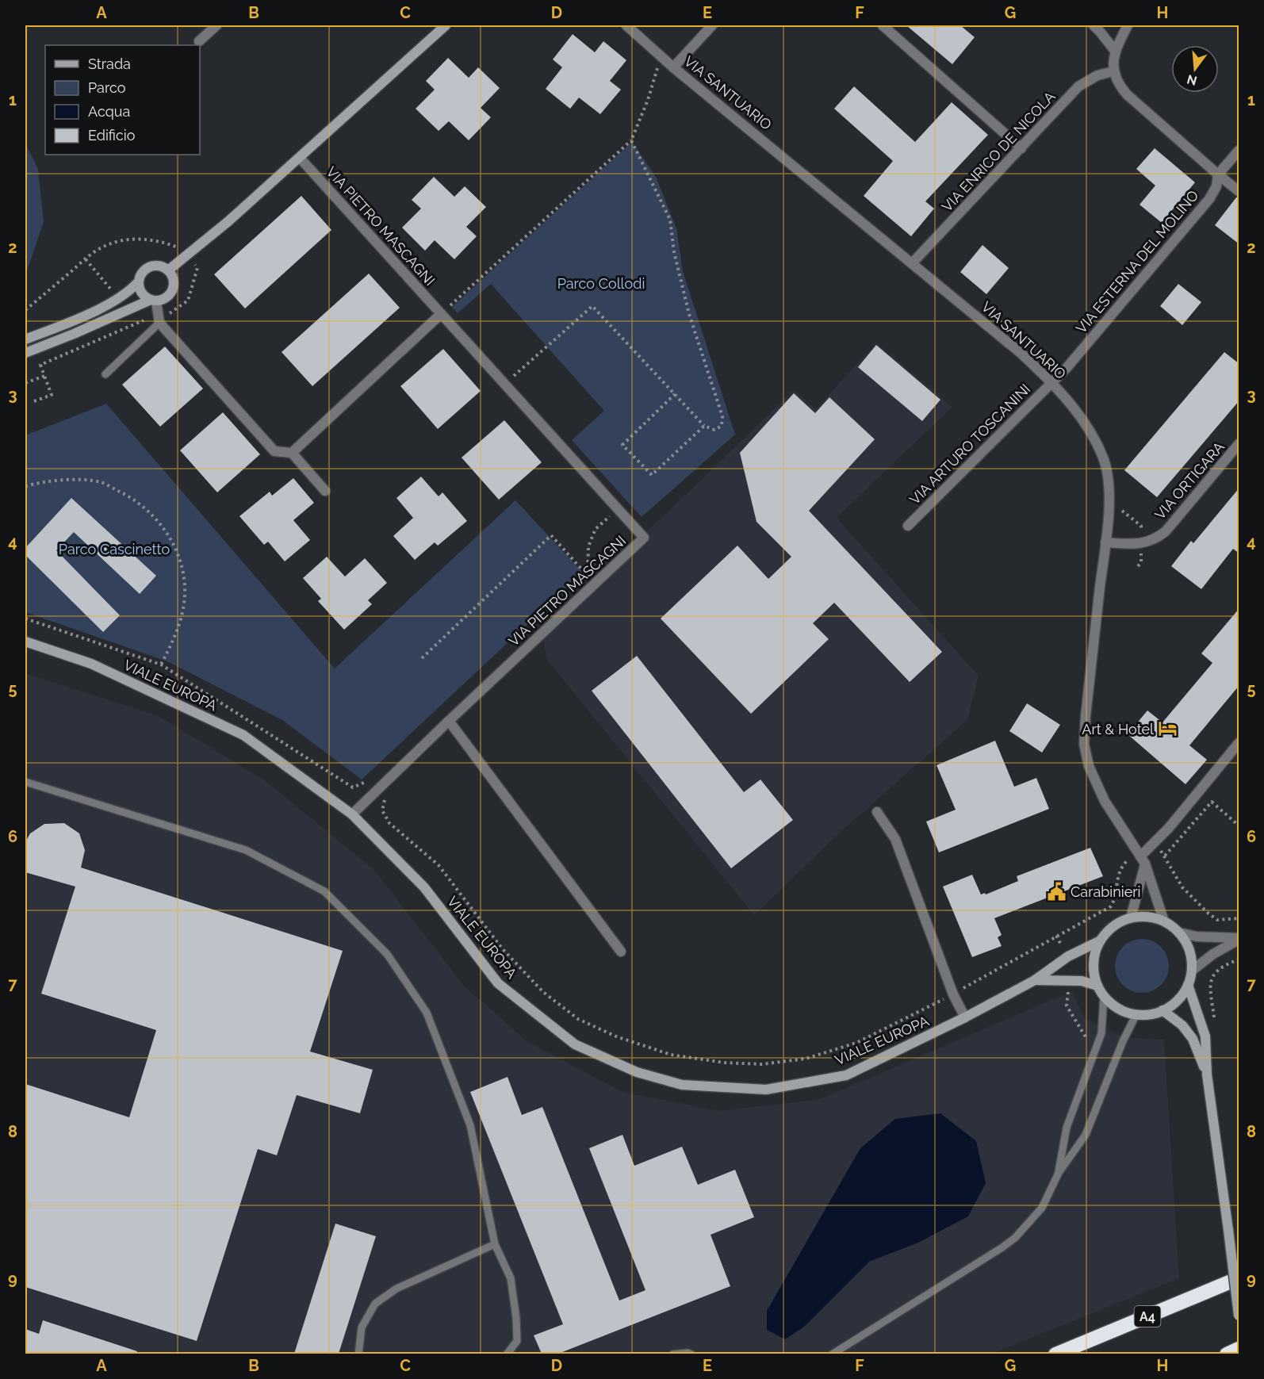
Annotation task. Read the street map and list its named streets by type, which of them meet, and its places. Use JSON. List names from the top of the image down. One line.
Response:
{"streets":{"highway":["A4"],"street":["VIA SANTUARIO","VIA ENRICO DE NICOLA","VIA PIETRO MASCAGNI","VIA ESTERNA DEL MOLINO","VIA ARTURO TOSCANINI","VIA ORTIGARA","VIALE EUROPA"]},"crossings":[["VIA SANTUARIO","VIA ENRICO DE NICOLA"],["VIA SANTUARIO","VIA ESTERNA DEL MOLINO"],["VIA SANTUARIO","VIA ARTURO TOSCANINI"],["VIA SANTUARIO","VIA ORTIGARA"],["VIA SANTUARIO","VIALE EUROPA"],["VIA PIETRO MASCAGNI","VIALE EUROPA"],["VIA ESTERNA DEL MOLINO","VIA ARTURO TOSCANINI"]],"parks":["Parco Collodi","Parco Cascinetto"],"places":{"hotel":["Art & Hotel"],"public building":["Carabinieri"]},"legend":["Strada","Parco","Acqua","Edificio"],"north":"bottom","grid":{"columns":["A","B","C","D","E","F","G","H"],"rows":["1","2","3","4","5","6","7","8","9"]}}
